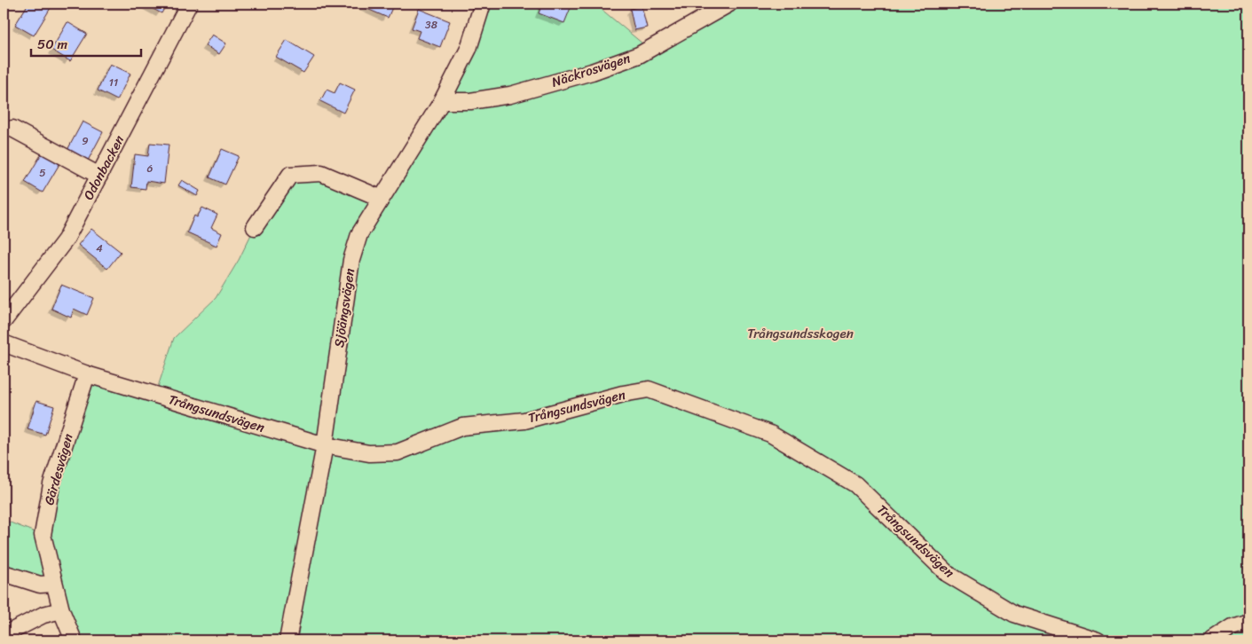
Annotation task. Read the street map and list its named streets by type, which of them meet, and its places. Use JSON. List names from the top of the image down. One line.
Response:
{"streets":{"street":["Näckrosvägen","Odonbacken","Sjöängsvägen","Trångsundsvägen","Gärdesvägen"]},"crossings":[["Näckrosvägen","Sjöängsvägen"],["Sjöängsvägen","Trångsundsvägen"],["Trångsundsvägen","Gärdesvägen"]],"parks":["Trångsundsskogen"],"house_numbers":["38","11","9","6","5","4"],"scale_bar":"50 m"}
